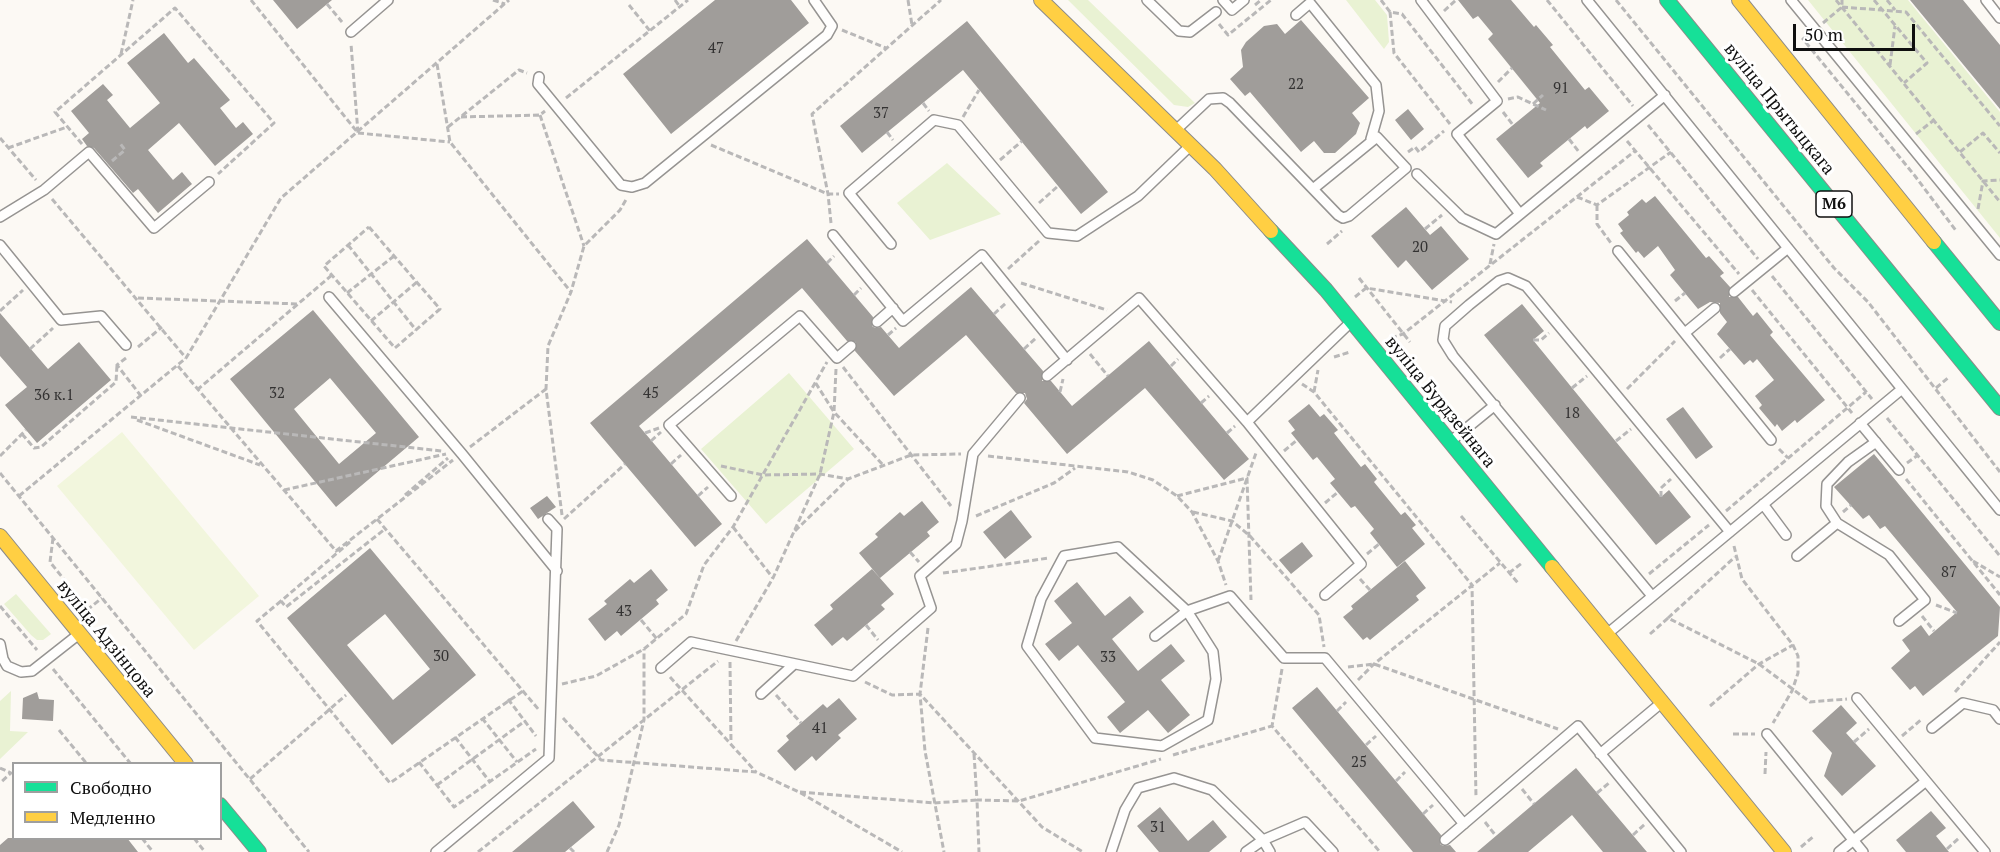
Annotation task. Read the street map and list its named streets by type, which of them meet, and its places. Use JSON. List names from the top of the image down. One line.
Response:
{"streets":{"main road":["вуліца Прытыцкага","М6","вуліца Бурдзейнага","вуліца Адзінцова"]},"house_numbers":["47","22","91","37","20","32","45","36 к.1","18","87","43","30","33","41","25","31"],"legend":["Свободно","Медленно"],"scale_bar":"50 m"}
